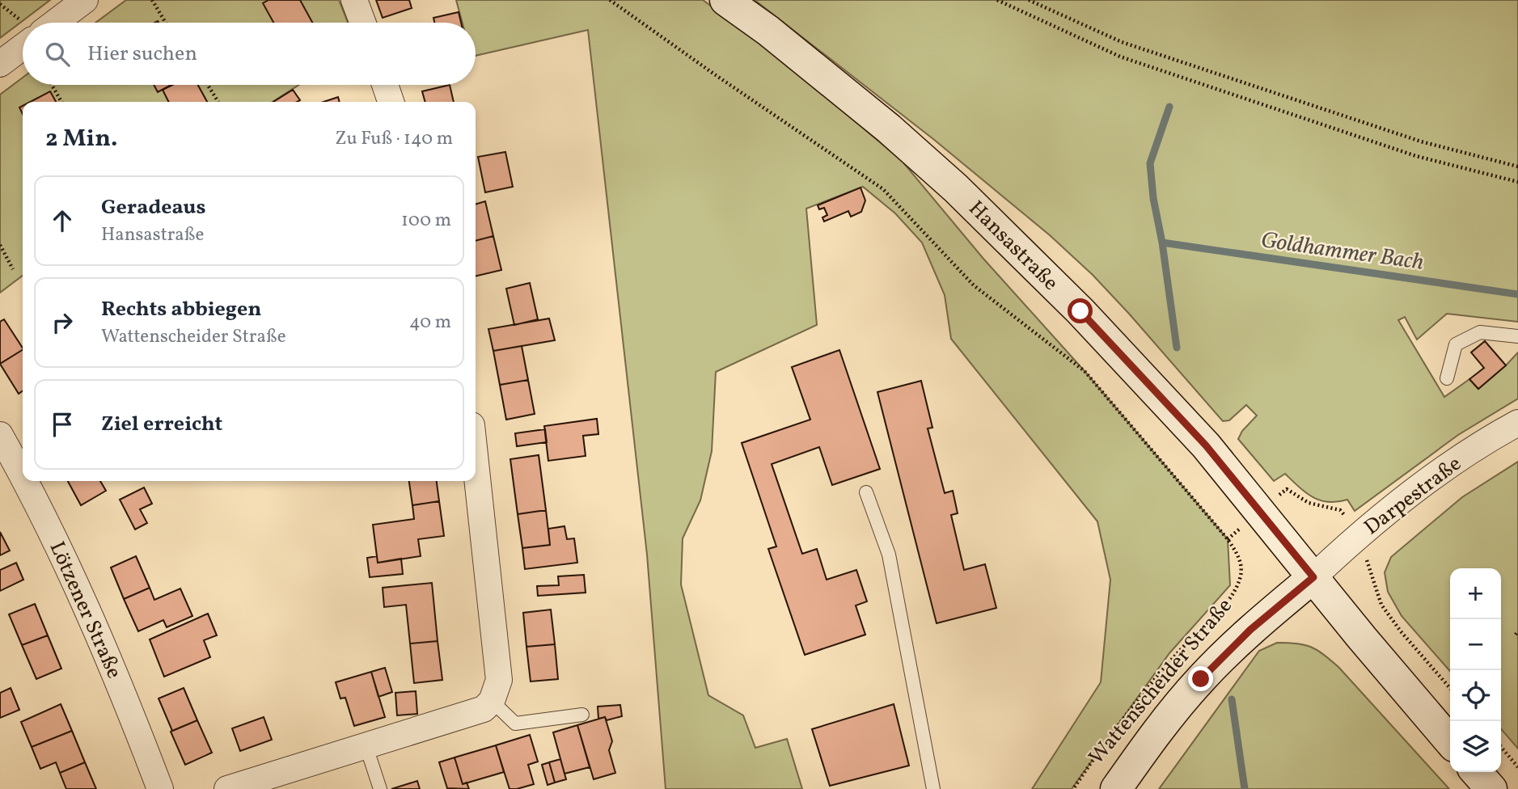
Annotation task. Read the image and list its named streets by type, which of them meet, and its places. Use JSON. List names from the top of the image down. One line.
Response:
{"streets":{"street":["Hansastraße","Darpestraße","Lötzener Straße","Wattenscheider Straße"]},"crossings":[["Hansastraße","Darpestraße"],["Hansastraße","Wattenscheider Straße"],["Darpestraße","Wattenscheider Straße"]],"water":["Goldhammer Bach"],"page":{"search":"Hier suchen","heading":["2 Min.","Zu Fuß · 140 m"],"list":[["Geradeaus","Hansastraße","100 m"],["Rechts abbiegen","Wattenscheider Straße","40 m"],"Ziel erreicht"],"map_buttons":["+","−"]}}
